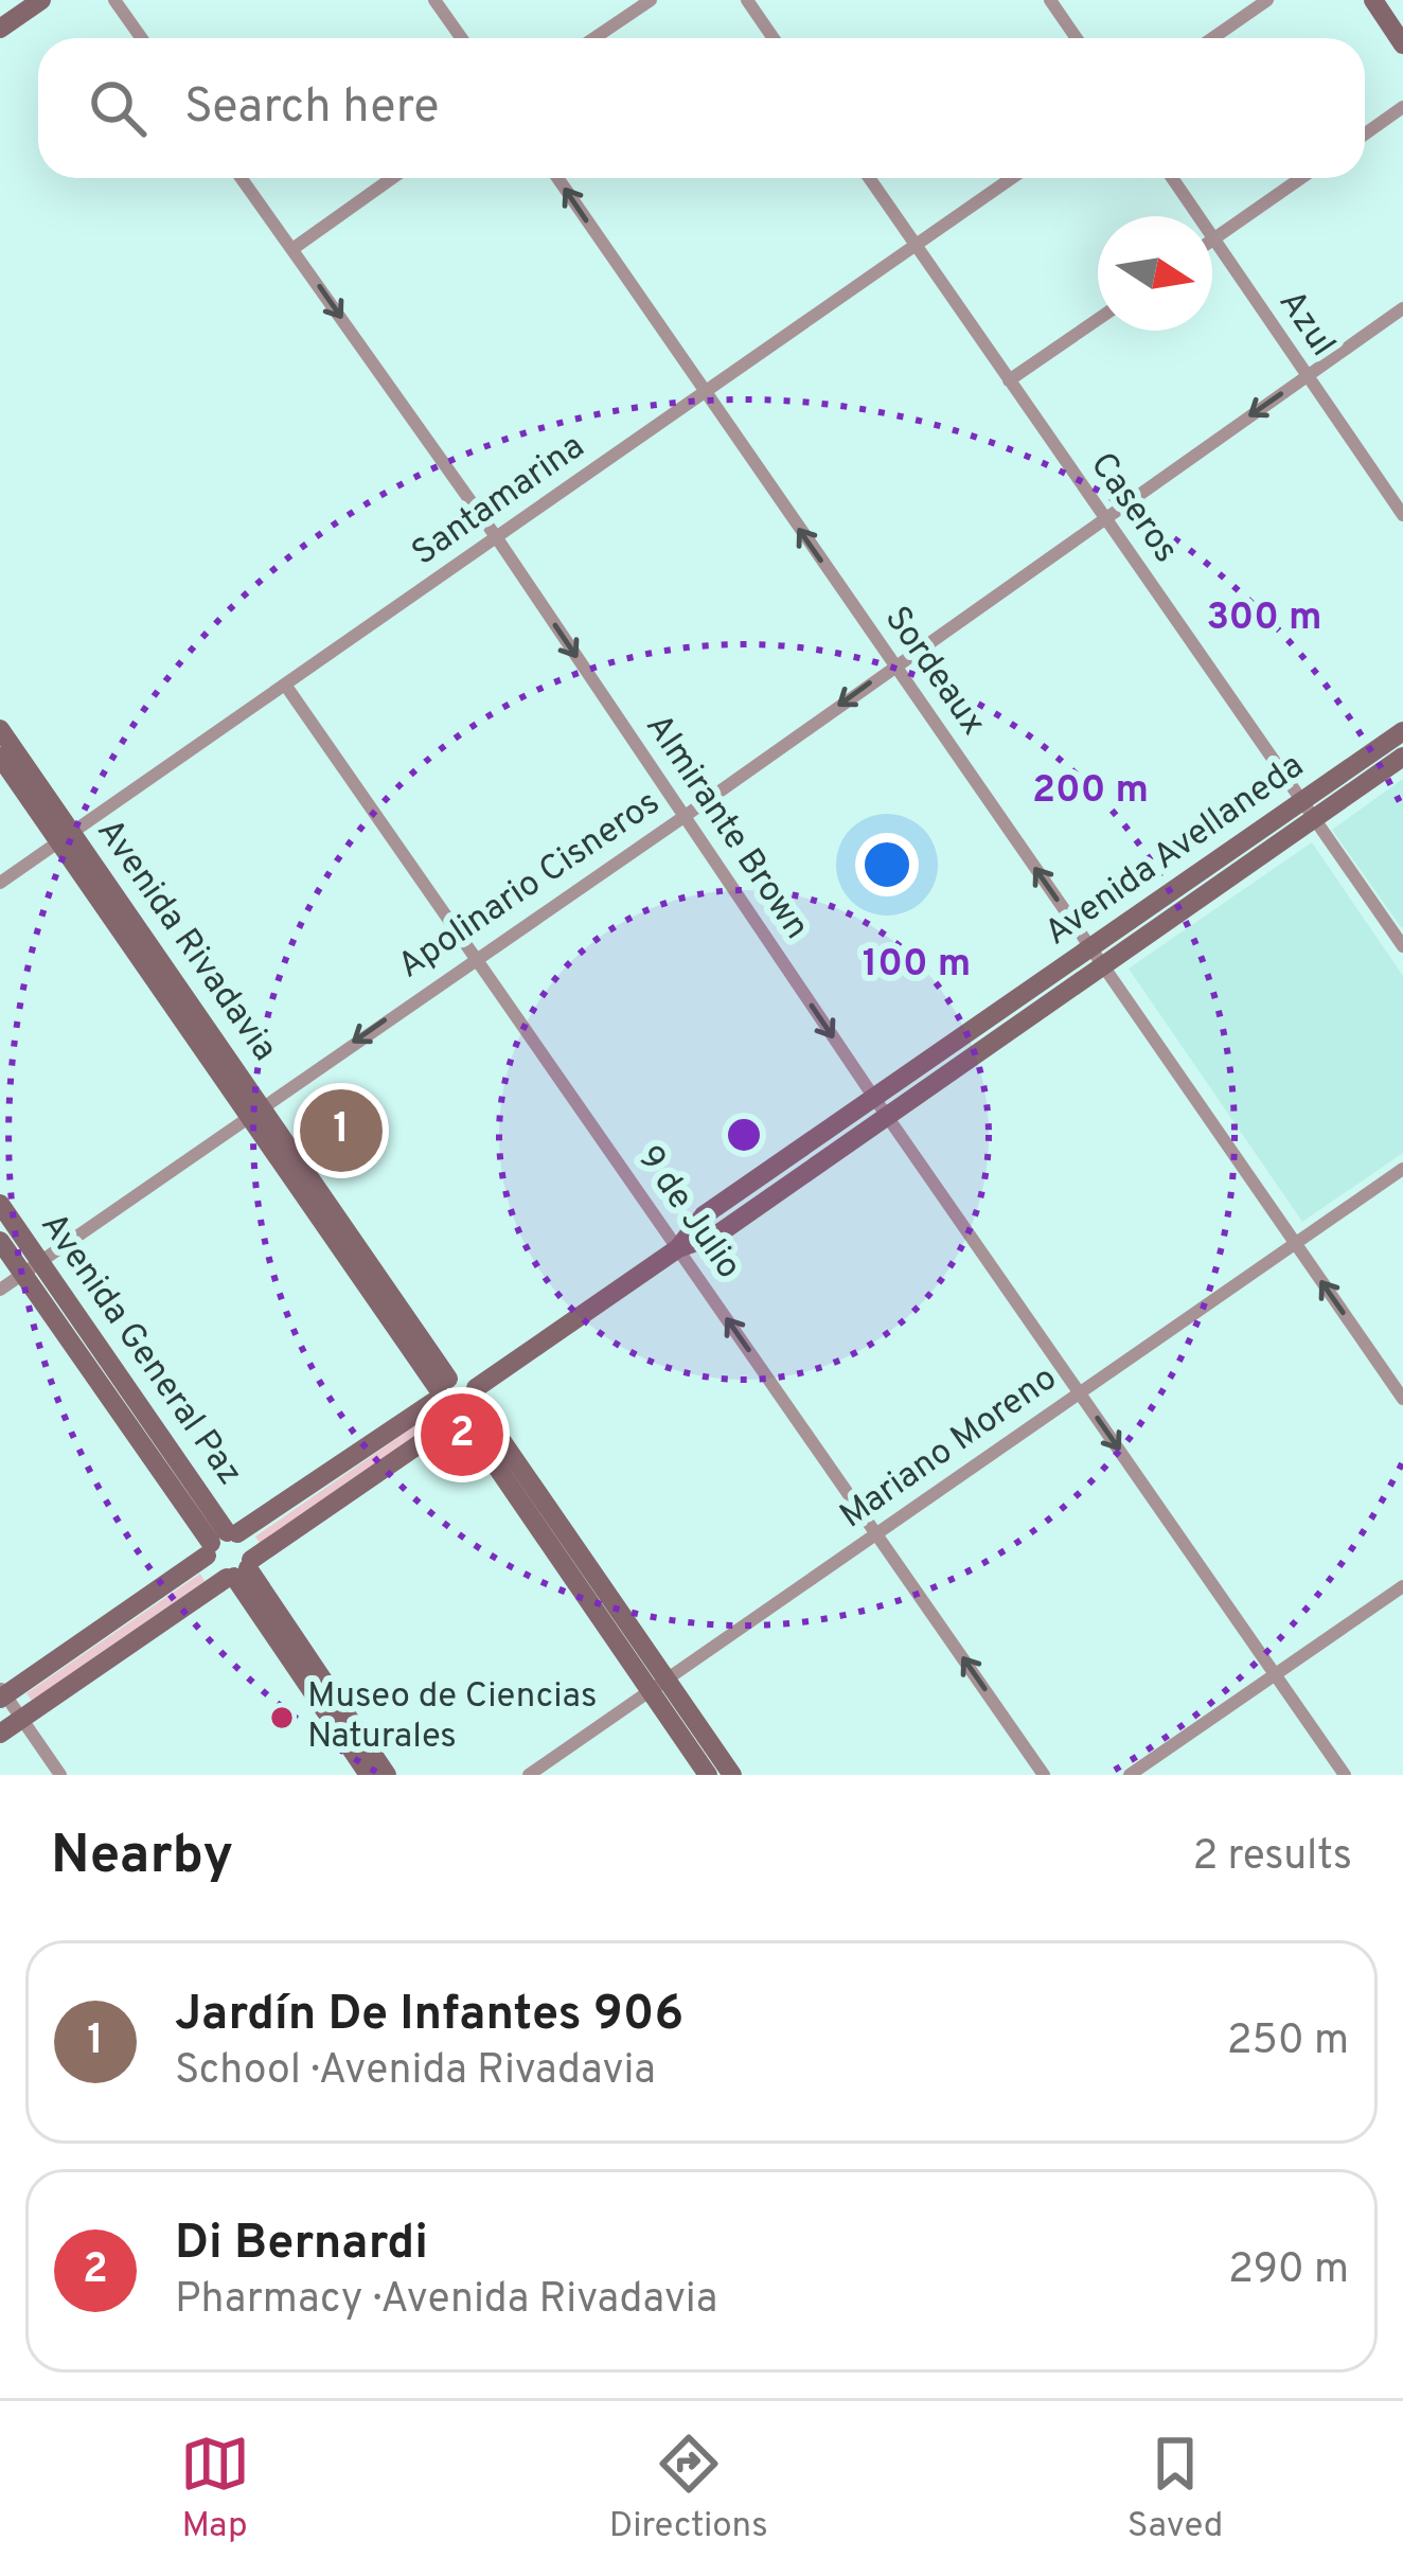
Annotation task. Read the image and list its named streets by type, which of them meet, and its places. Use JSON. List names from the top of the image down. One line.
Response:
{"streets":{"main road":["Avenida Avellaneda","Avenida Rivadavia","Avenida General Paz"],"street":["Azul","Santamarina","Caseros","Sordeaux","Almirante Brown","Apolinario Cisneros","9 de Julio","Mariano Moreno"]},"crossings":[["Azul","Apolinario Cisneros"],["Santamarina","Caseros"],["Santamarina","Sordeaux"],["Santamarina","Almirante Brown"],["Santamarina","Avenida Rivadavia"],["Santamarina","9 de Julio"],["Caseros","Avenida Avellaneda"],["Caseros","Apolinario Cisneros"],["Sordeaux","Avenida Avellaneda"],["Sordeaux","Apolinario Cisneros"],["Sordeaux","Mariano Moreno"],["Almirante Brown","Avenida Avellaneda"],["Almirante Brown","Apolinario Cisneros"],["Almirante Brown","Mariano Moreno"],["Avenida Avellaneda","Avenida Rivadavia"],["Avenida Avellaneda","9 de Julio"],["Apolinario Cisneros","Avenida Rivadavia"],["Apolinario Cisneros","9 de Julio"],["Apolinario Cisneros","Avenida General Paz"],["9 de Julio","Mariano Moreno"]],"one_way":["Sordeaux","Almirante Brown","Apolinario Cisneros","9 de Julio"],"places":["Museo de Ciencias Naturales"],"north":"right","page":{"search":"Search here","pins":["1","2"],"heading":["Nearby","2 results"],"list":[{"mark":"1","name":"Jardín De Infantes 906","note":"School · Avenida Rivadavia","value":"250 m"},{"mark":"2","name":"Di Bernardi","note":"Pharmacy · Avenida Rivadavia","value":"290 m"}],"nav":["Map","Directions","Saved"]},"rings":["300 m","200 m","100 m"]}
